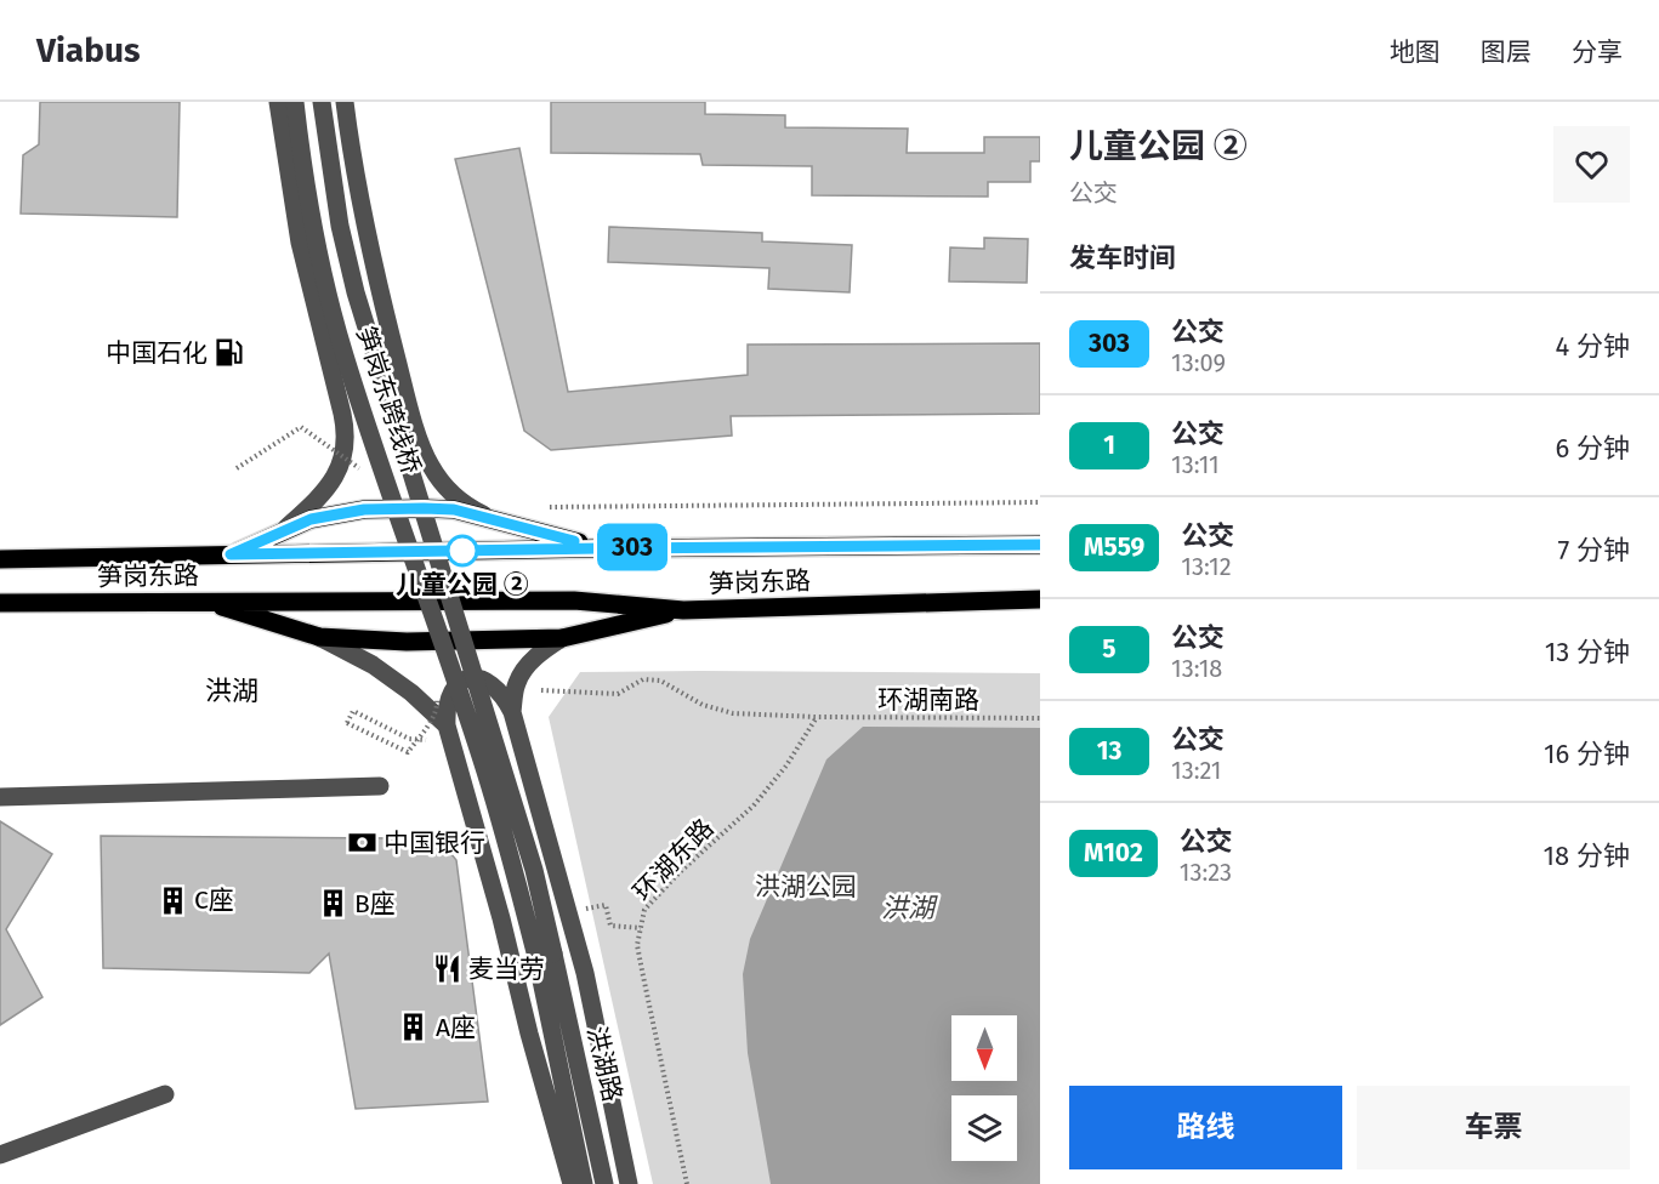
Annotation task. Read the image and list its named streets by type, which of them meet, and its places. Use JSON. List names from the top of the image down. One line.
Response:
{"streets":{"main road":["笋岗东路"],"street":["笋岗东跨线桥","洪湖路"],"path":["环湖南路","环湖东路"]},"crossings":[["笋岗东跨线桥","洪湖路"],["环湖南路","环湖东路"]],"districts":["洪湖"],"water":["洪湖"],"parks":["洪湖公园"],"places":{"fuel station":["中国石化"],"other":["儿童公园 ②"],"bank":["中国银行"],"building":["C座","B座","A座"],"restaurant":["麦当劳"]},"lines":["bus line 303"],"north":"bottom","page":{"header":"Viabus","nav":["地图","图层","分享"],"on_map":"303","heading":[["儿童公园 ②","公交"],"发车时间"],"list":[{"mark":"303","name":"公交","note":"13:09","value":"4 分钟"},{"mark":"1","name":"公交","note":"13:11","value":"6 分钟"},{"mark":"M559","name":"公交","note":"13:12","value":"7 分钟"},{"mark":"5","name":"公交","note":"13:18","value":"13 分钟"},{"mark":"13","name":"公交","note":"13:21","value":"16 分钟"},{"mark":"M102","name":"公交","note":"13:23","value":"18 分钟"}],"buttons":["路线","车票"]}}
